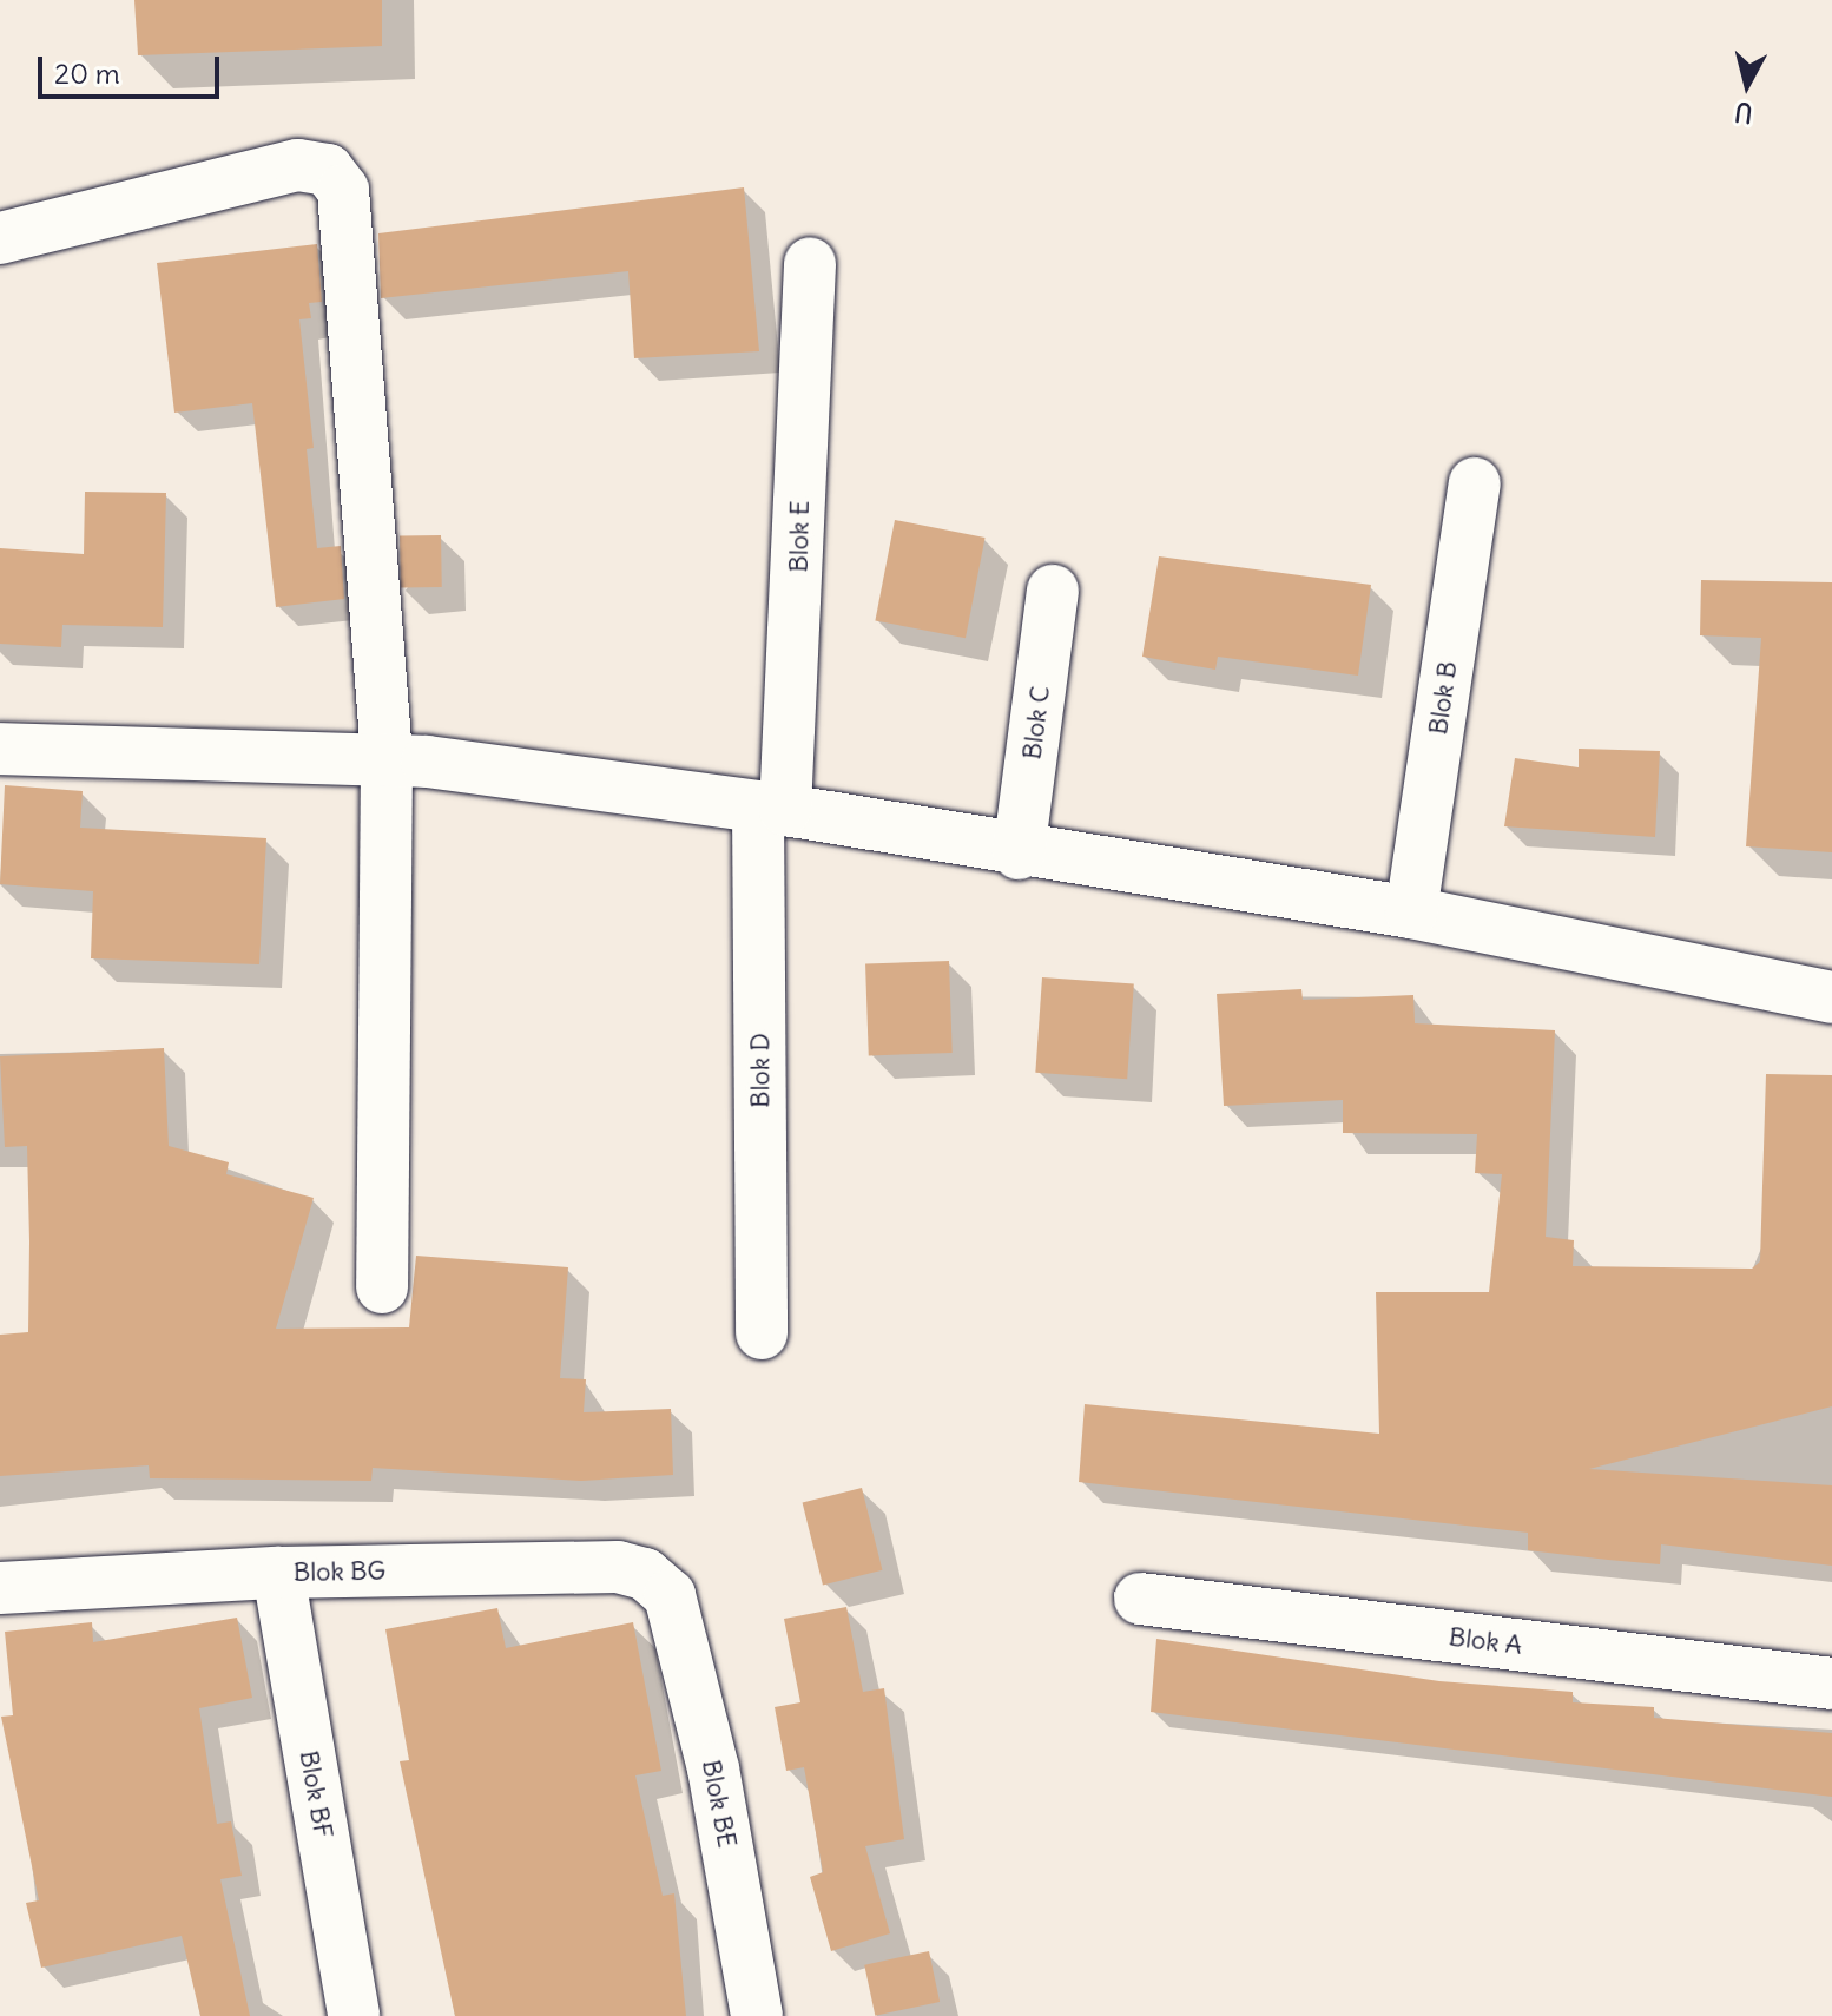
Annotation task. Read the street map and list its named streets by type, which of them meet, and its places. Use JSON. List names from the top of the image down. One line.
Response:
{"streets":{"street":["Blok E","Blok B","Blok C","Blok D","Blok BG","Blok A","Blok BF","Blok BE"]},"crossings":[["Blok E","Blok D"],["Blok BG","Blok BF"],["Blok BG","Blok BE"]],"scale_bar":"20 m","north":"bottom"}
